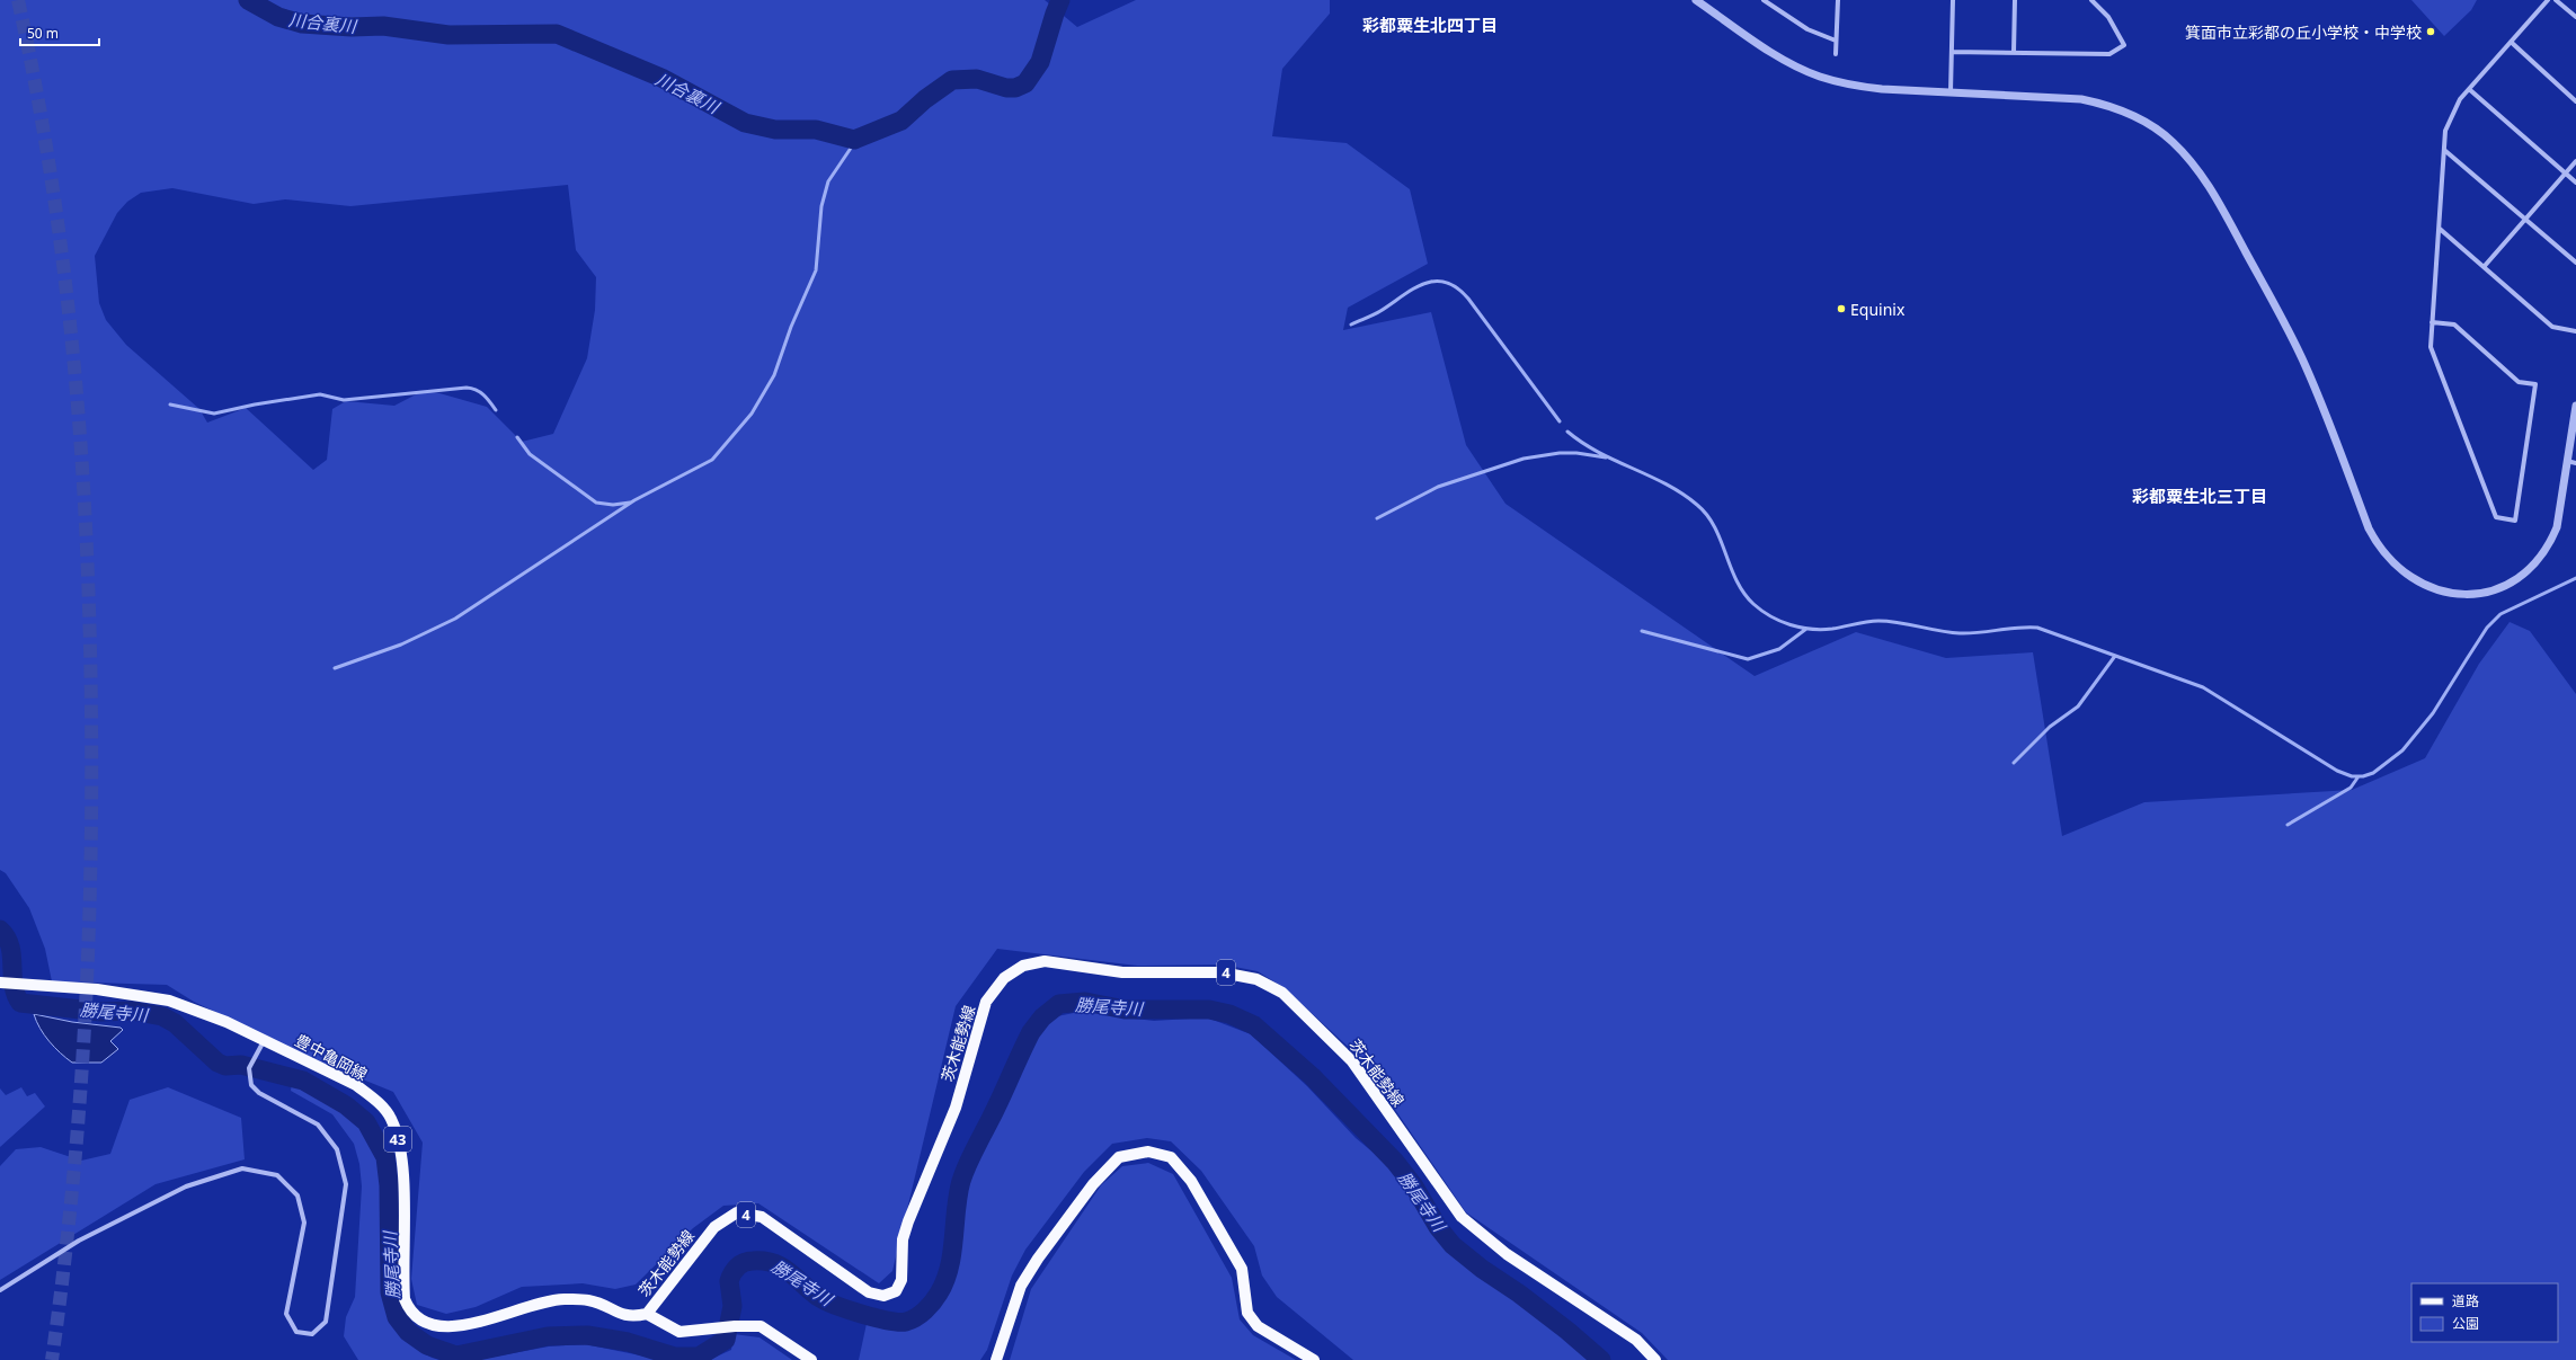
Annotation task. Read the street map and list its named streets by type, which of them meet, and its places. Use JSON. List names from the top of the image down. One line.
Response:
{"streets":{"main road":["4","茨木能勢線","豊中亀岡線","43"]},"crossings":[["茨木能勢線","豊中亀岡線"]],"districts":["彩都粟生北四丁目","彩都粟生北三丁目"],"water":["川合裏川","勝尾寺川"],"places":["箕面市立彩都の丘小学校・中学校","Equinix"],"legend":["道路","公園"],"scale_bar":"50 m"}
